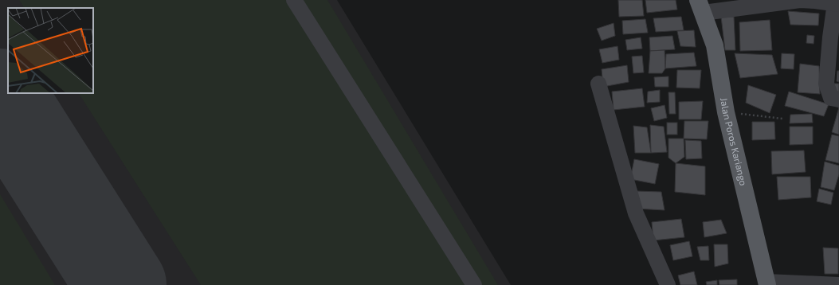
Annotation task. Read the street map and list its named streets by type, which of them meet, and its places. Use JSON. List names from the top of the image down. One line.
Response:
{"streets":{"main road":["Jalan Poros Kariango"]}}
